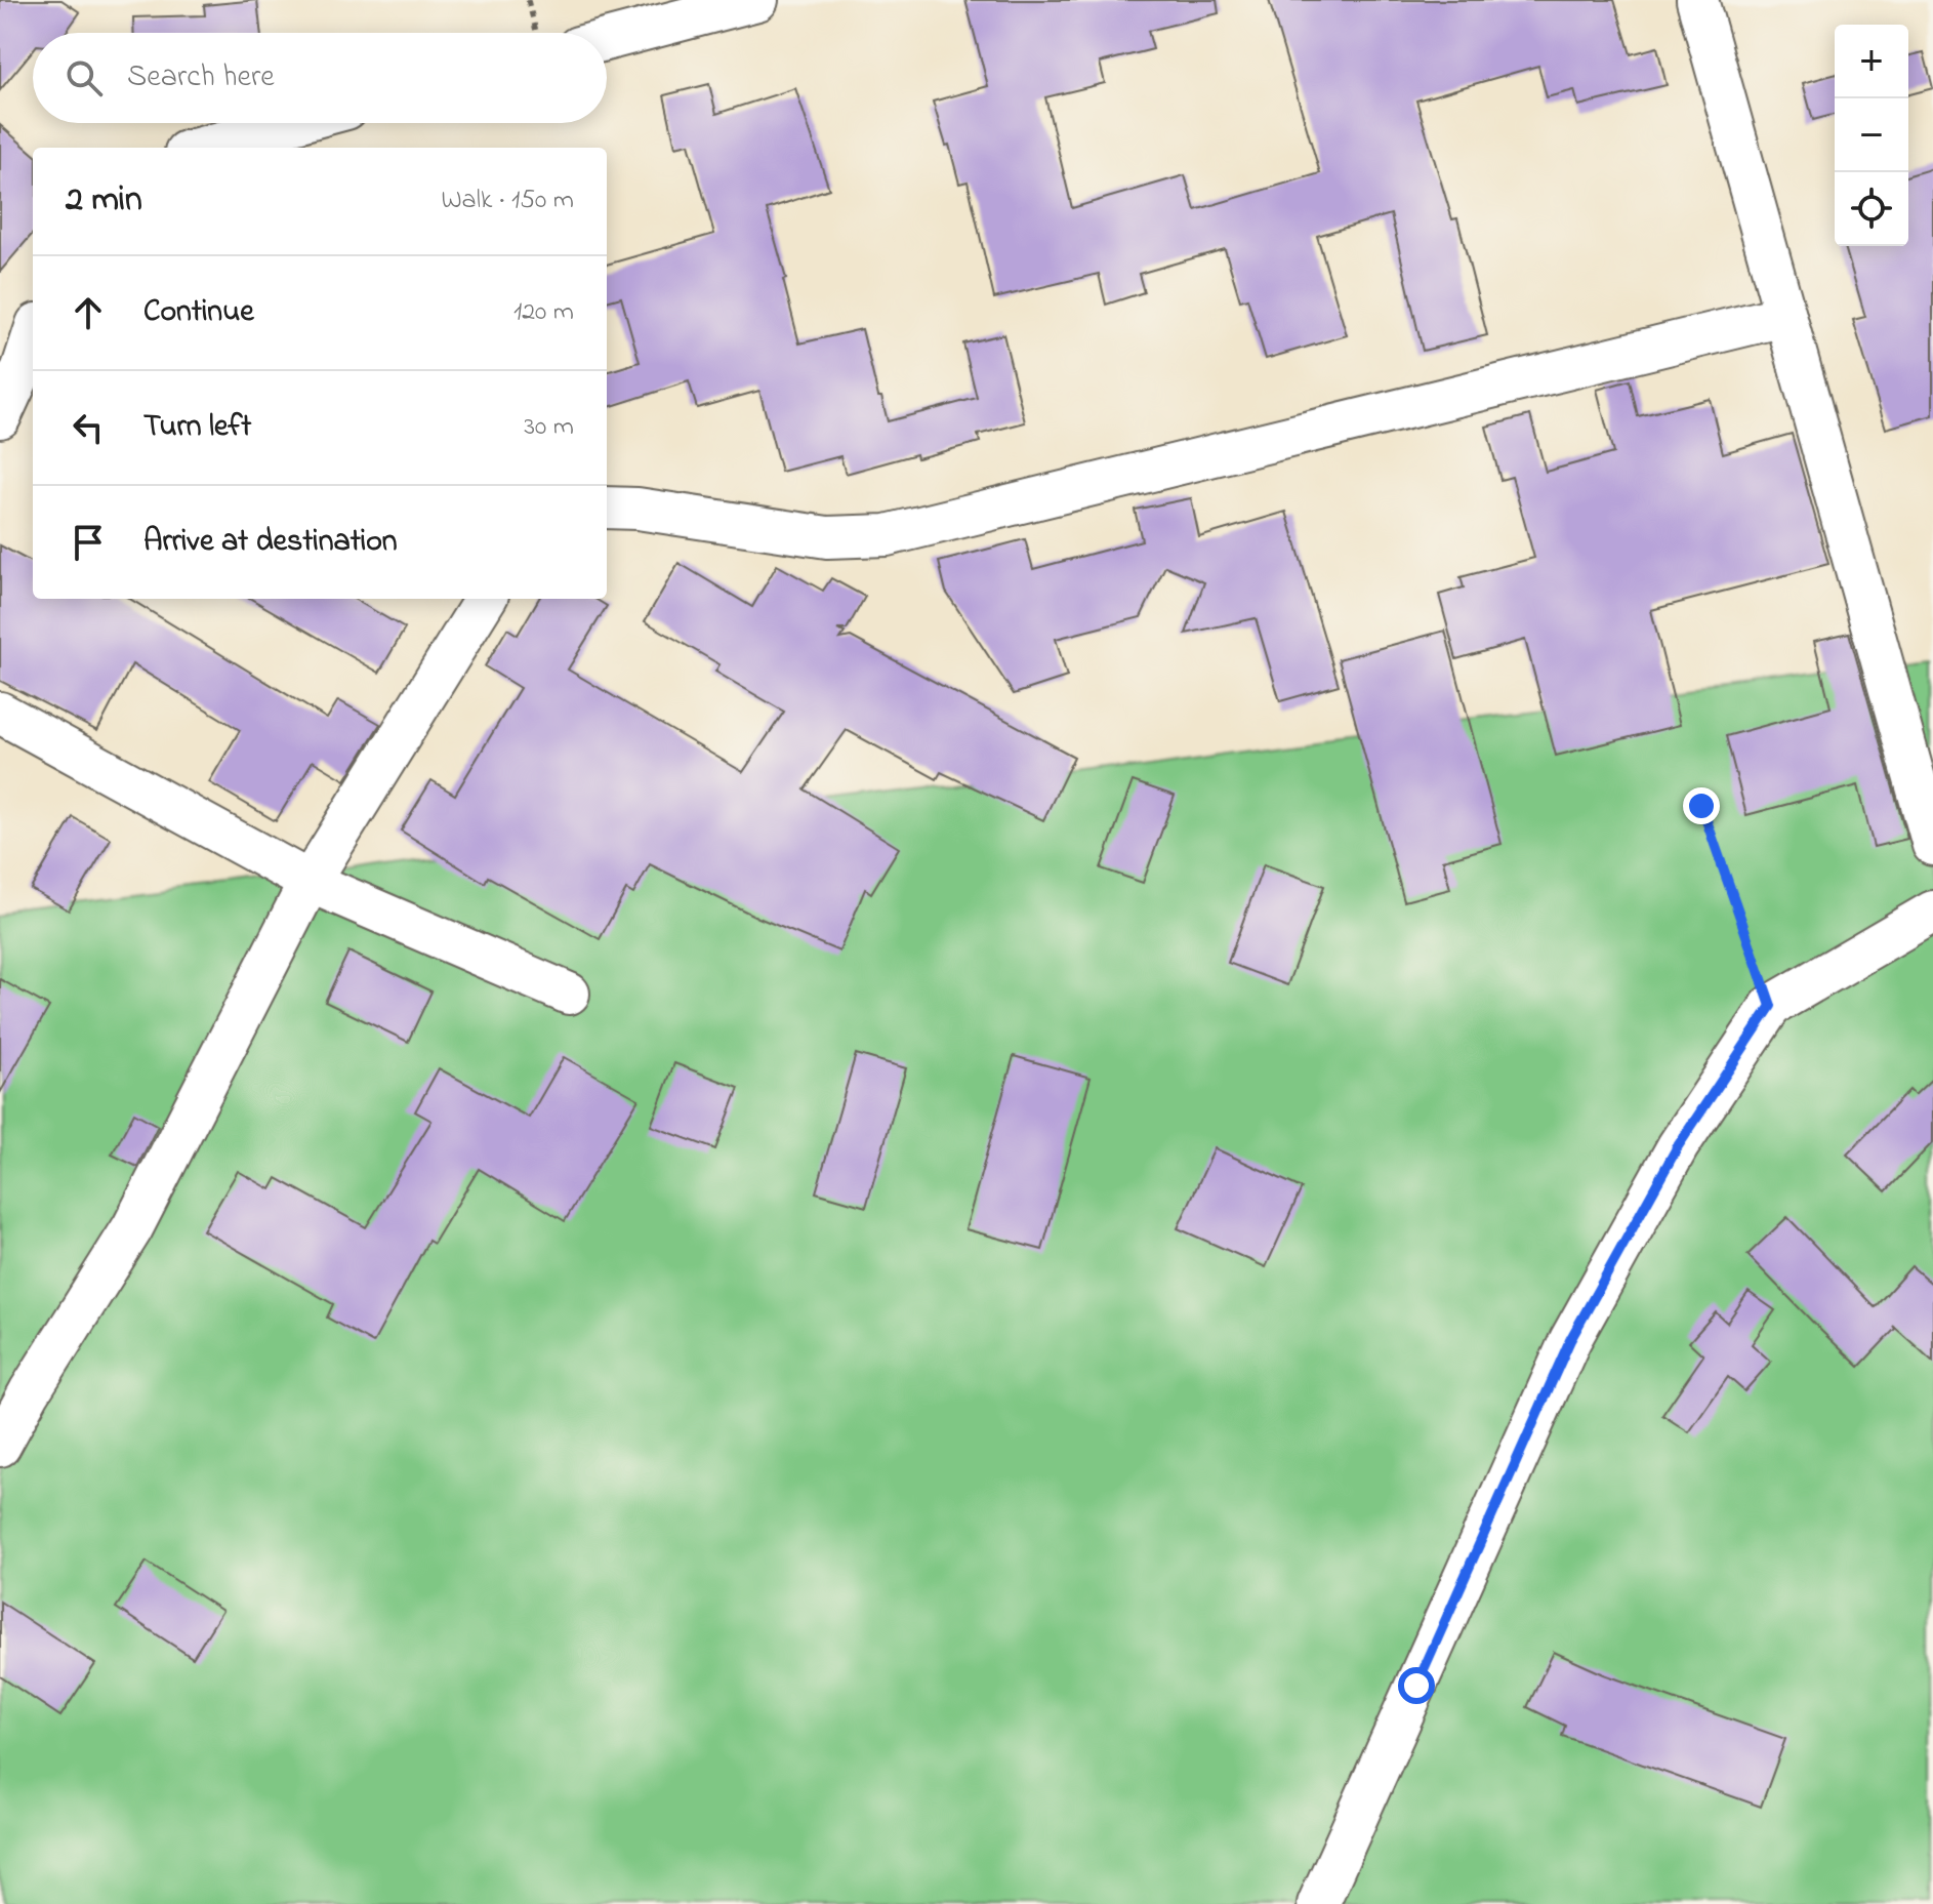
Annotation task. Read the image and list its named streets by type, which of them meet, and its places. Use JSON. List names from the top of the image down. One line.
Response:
{"page":{"map_buttons":["+","−"],"search":"Search here","heading":["2 min","Walk · 150 m"],"list":[["Continue","120 m"],["Turn left","30 m"],"Arrive at destination"]}}
